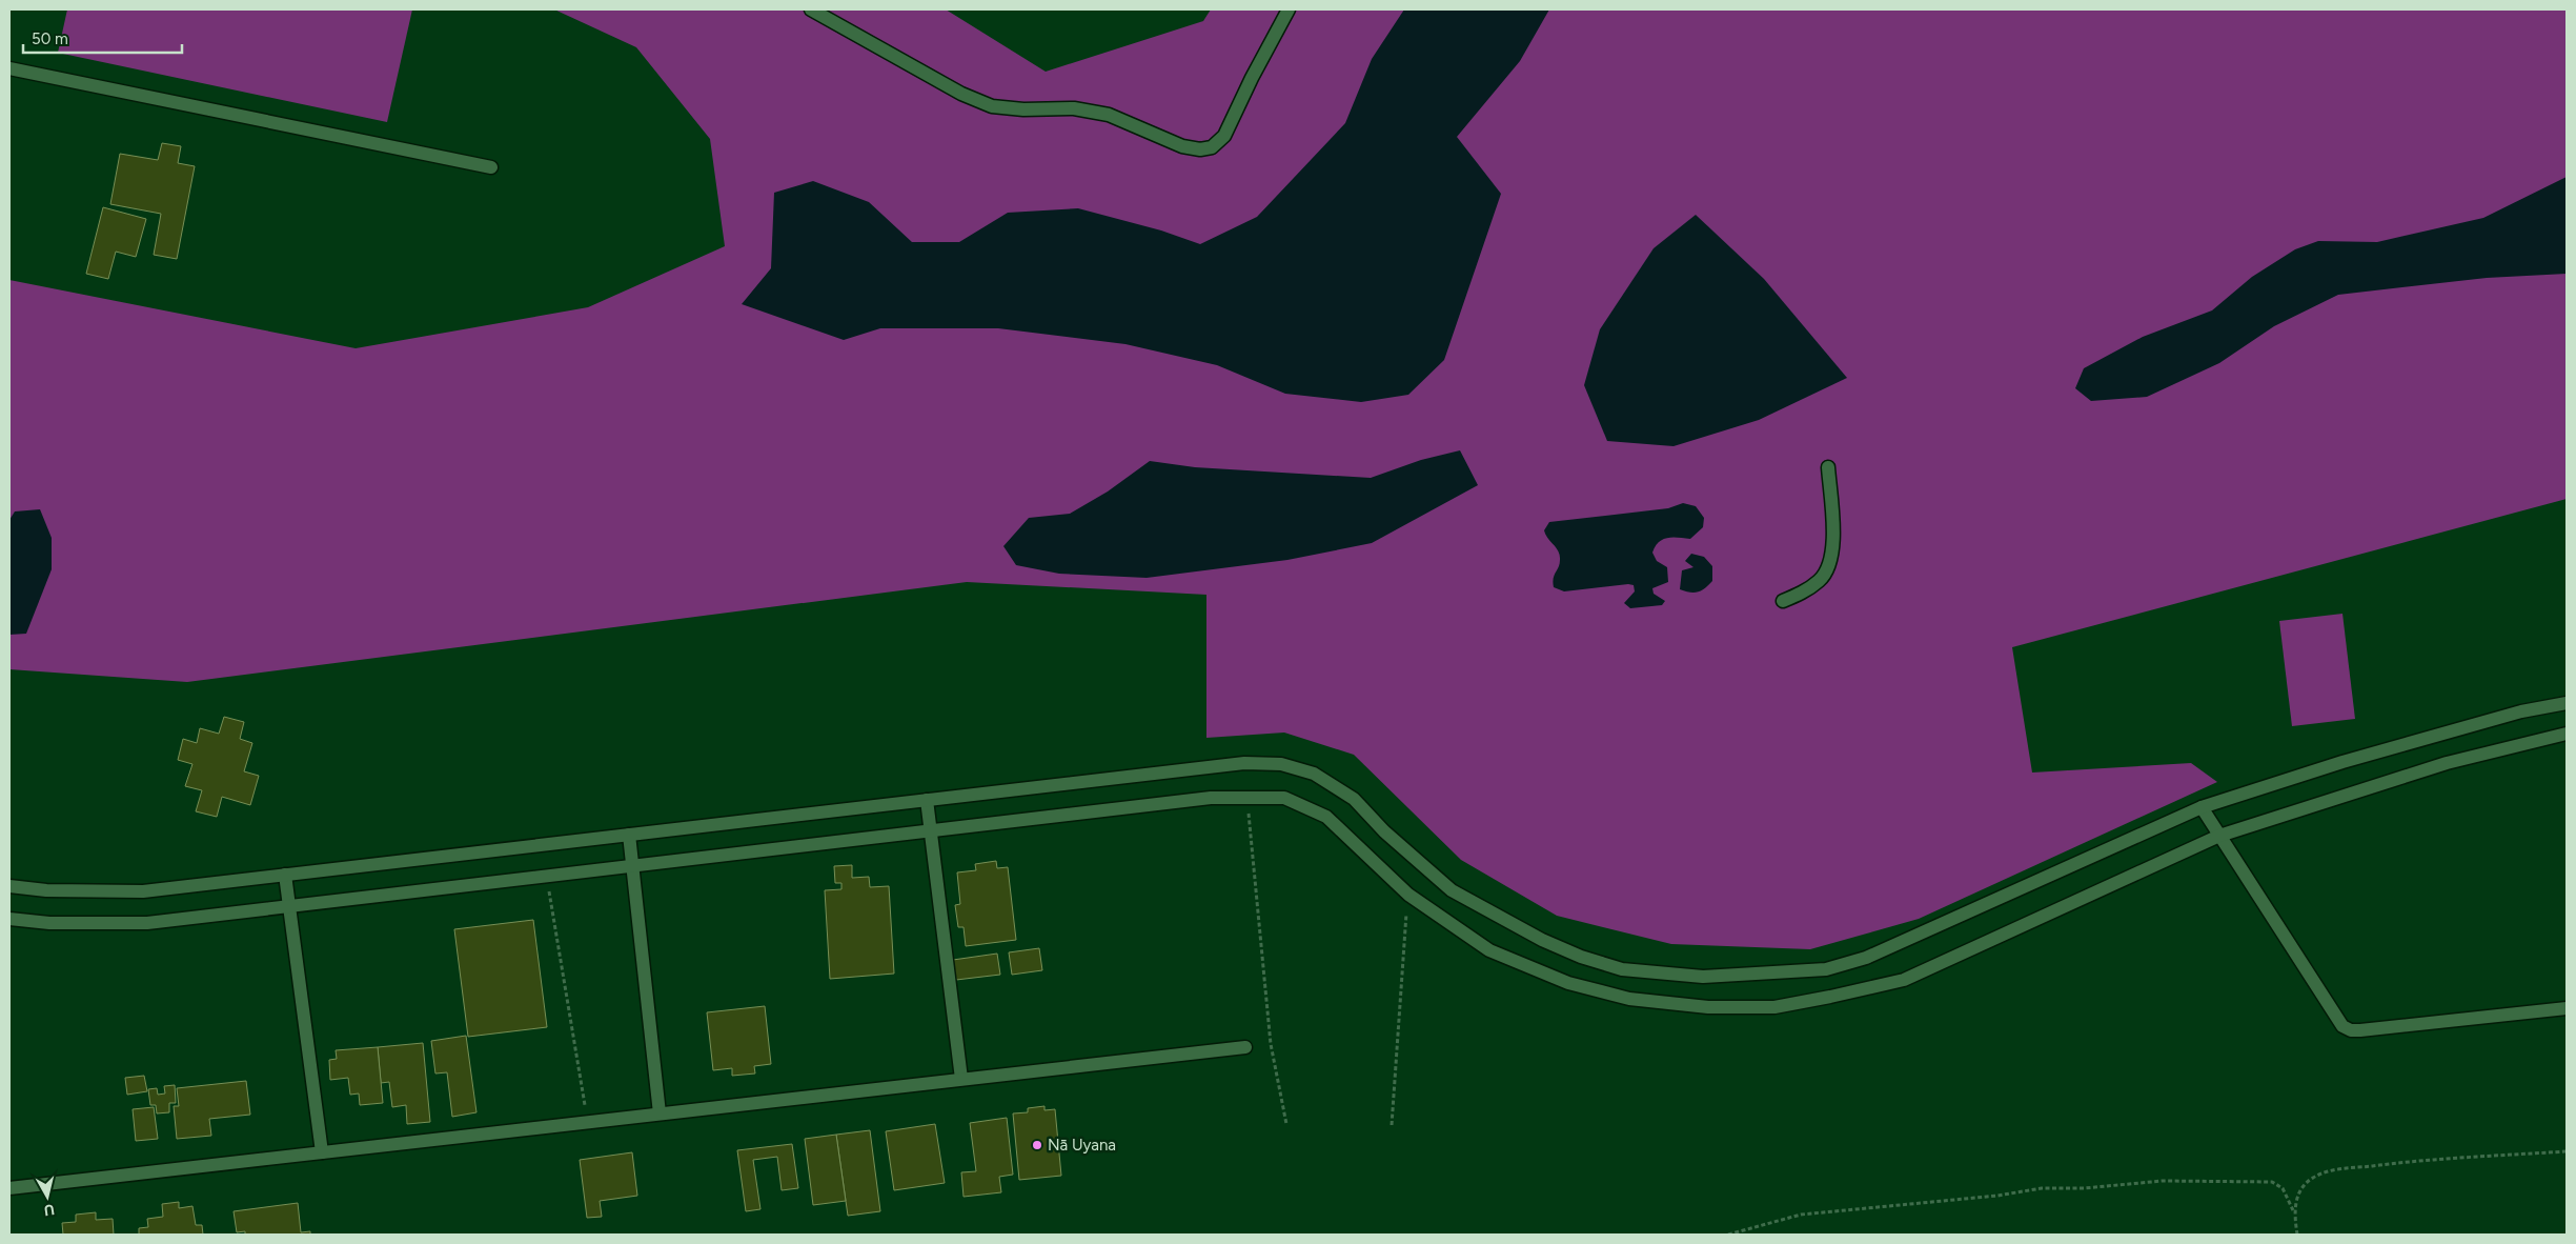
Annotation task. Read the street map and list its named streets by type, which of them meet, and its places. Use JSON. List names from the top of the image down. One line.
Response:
{"places":["Nā Uyana"],"scale_bar":"50 m","north":"bottom"}
